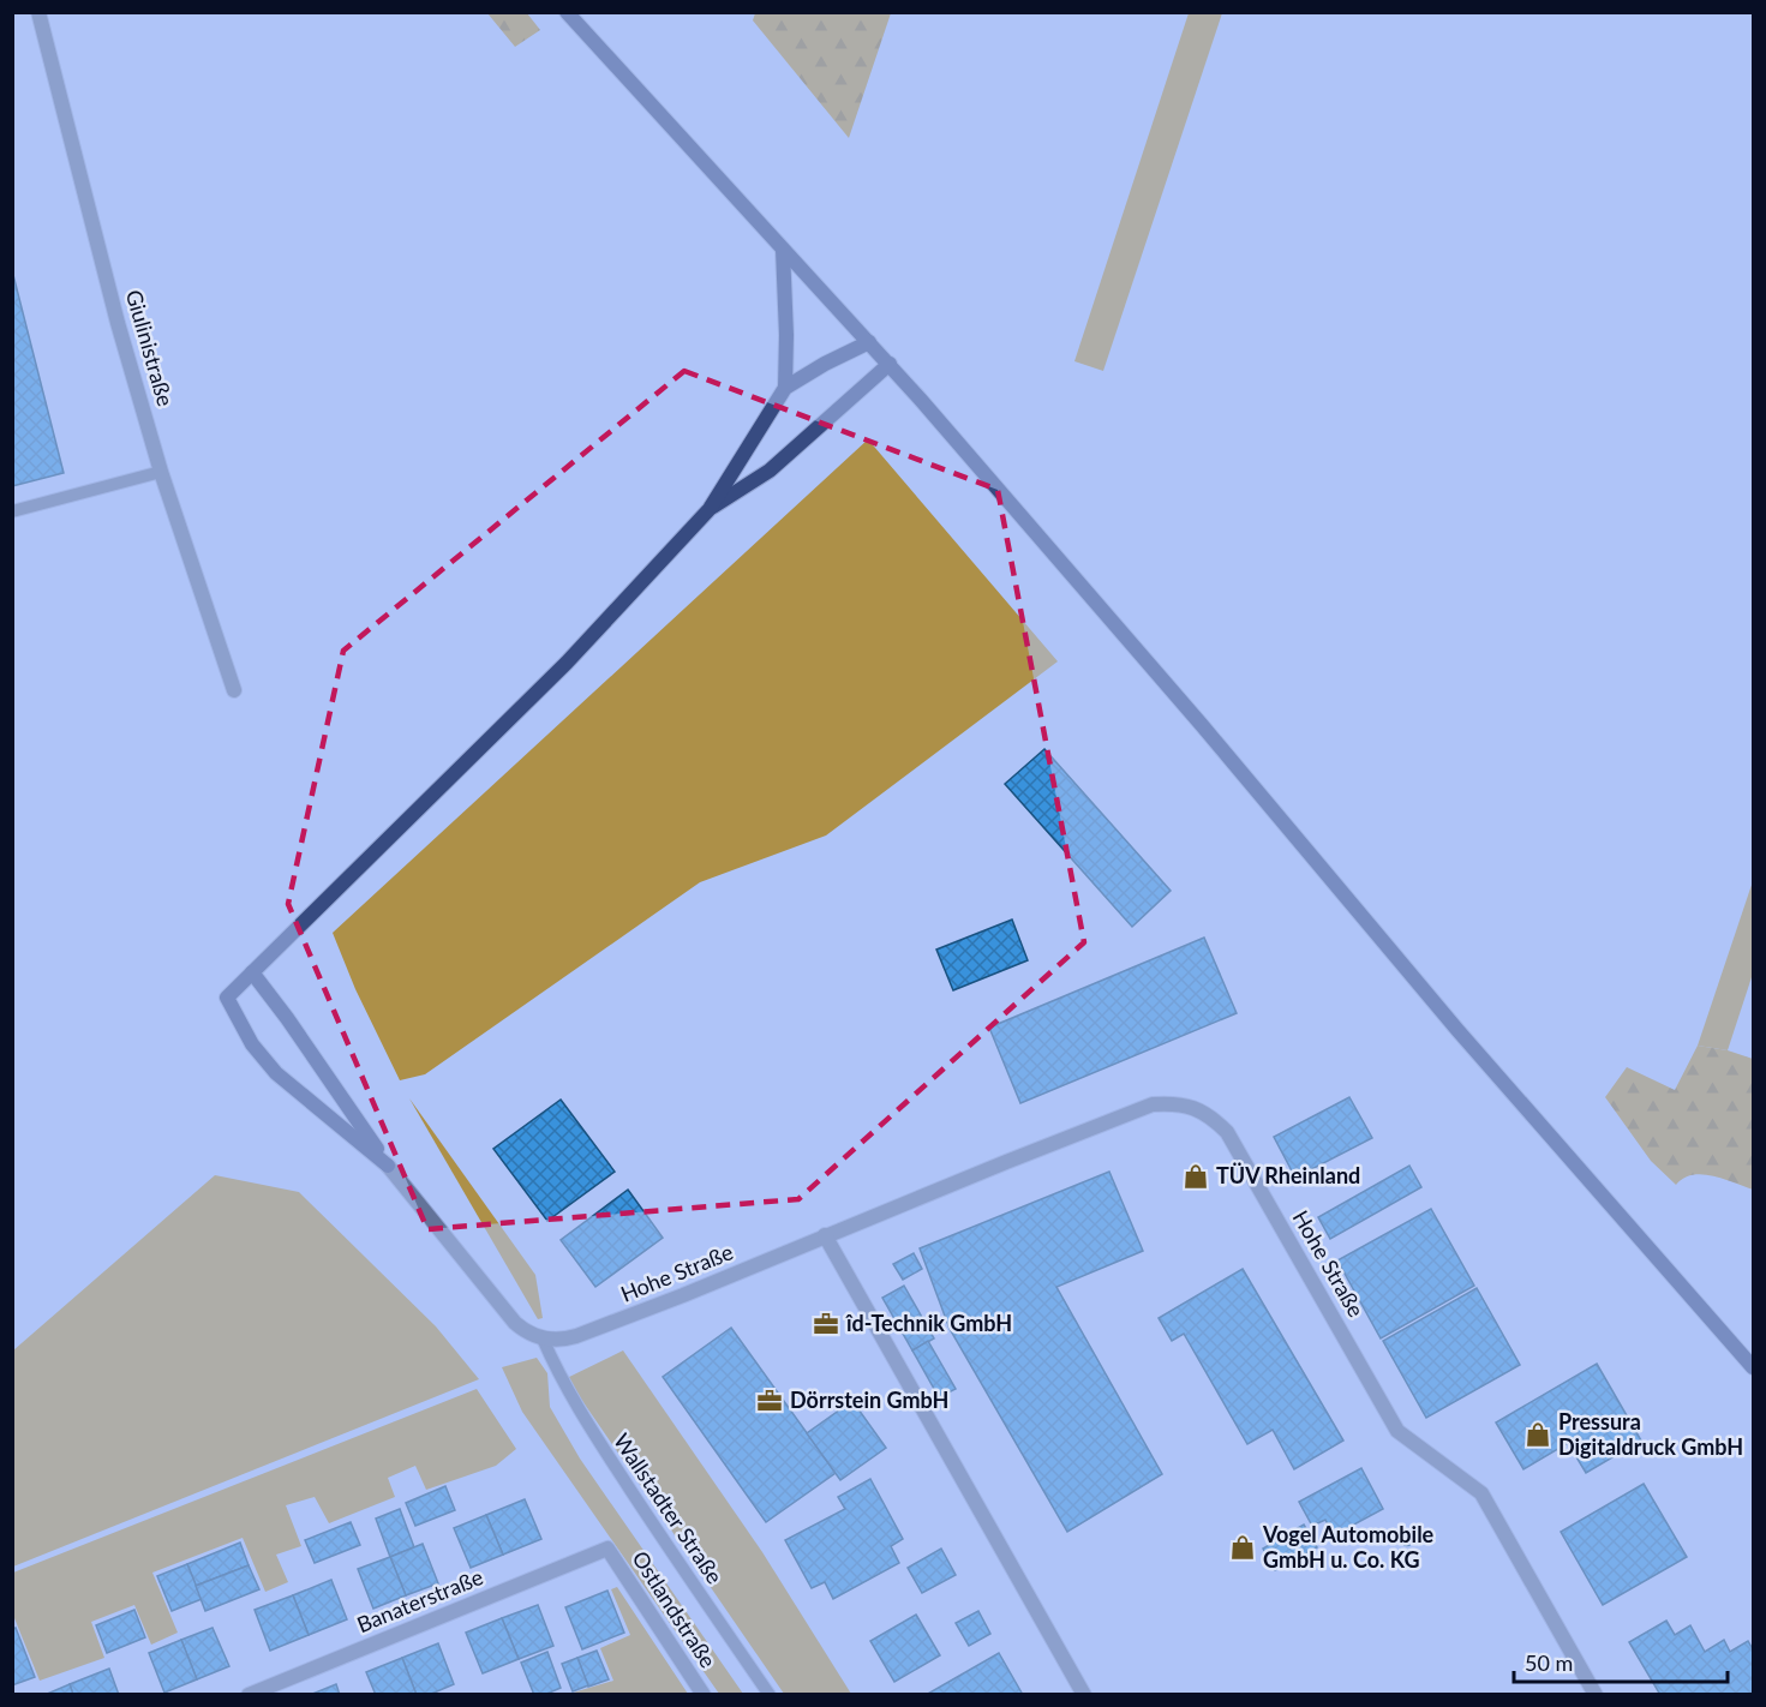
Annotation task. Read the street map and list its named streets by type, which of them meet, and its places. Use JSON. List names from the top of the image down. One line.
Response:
{"streets":{"street":["Giulinistraße","Hohe Straße","Banaterstraße","Ostlandstraße"],"lane":["Wallstadter Straße"]},"crossings":[["Hohe Straße","Wallstadter Straße"],["Banaterstraße","Ostlandstraße"]],"places":{"shop":["TÜV Rheinland","Pressura Digitaldruck GmbH","Vogel Automobile GmbH u. Co. KG"],"office":["îd-Technik GmbH","Dörrstein GmbH"]},"scale_bar":"50 m"}
